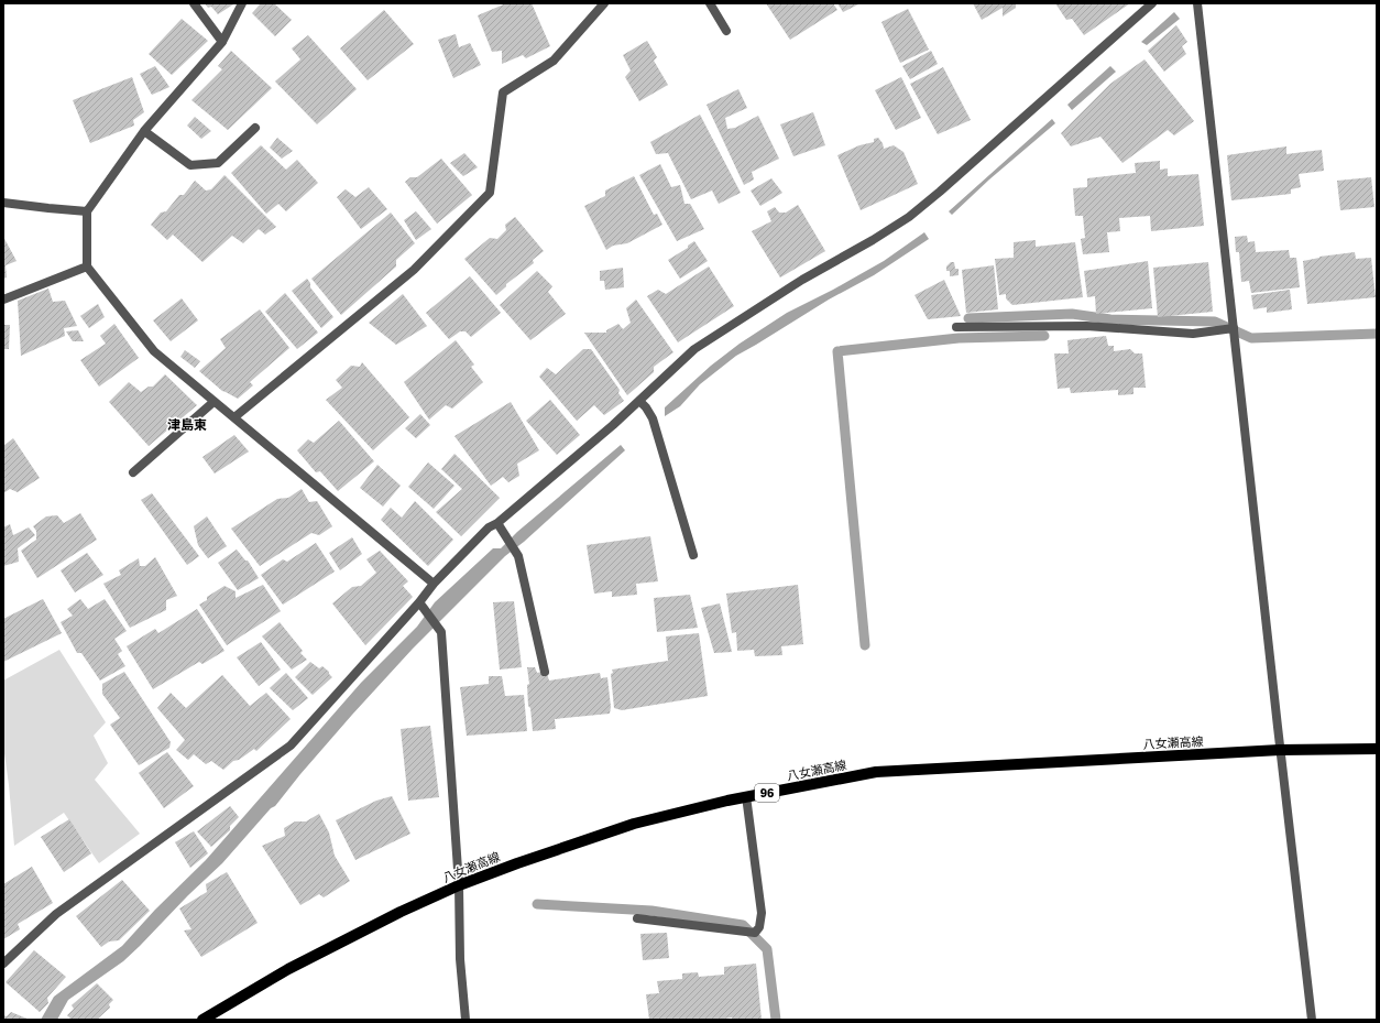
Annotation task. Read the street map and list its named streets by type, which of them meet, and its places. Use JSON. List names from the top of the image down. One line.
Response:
{"streets":{"main road":["八女瀬高線","96"]},"districts":["津島東"]}
